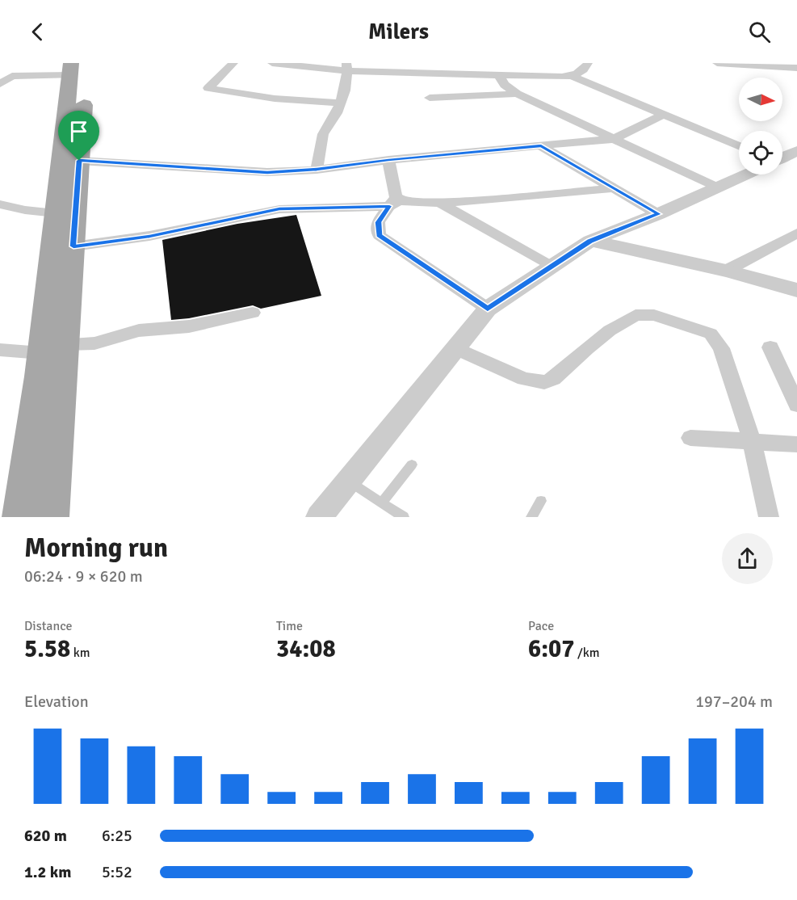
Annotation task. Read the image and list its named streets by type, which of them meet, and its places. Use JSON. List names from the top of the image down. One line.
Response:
{"north":"right","page":{"header":"Milers","heading":["Morning run","06:24 · 9 × 620 m"],"stats":[["Distance","5.58 km"],["Time","34:08"],["Pace","6:07 /km"]],"chart":["Elevation","197–204 m"],"list":[{"name":"620 m","note":"6:25"},{"name":"1.2 km","note":"5:52"}]}}
